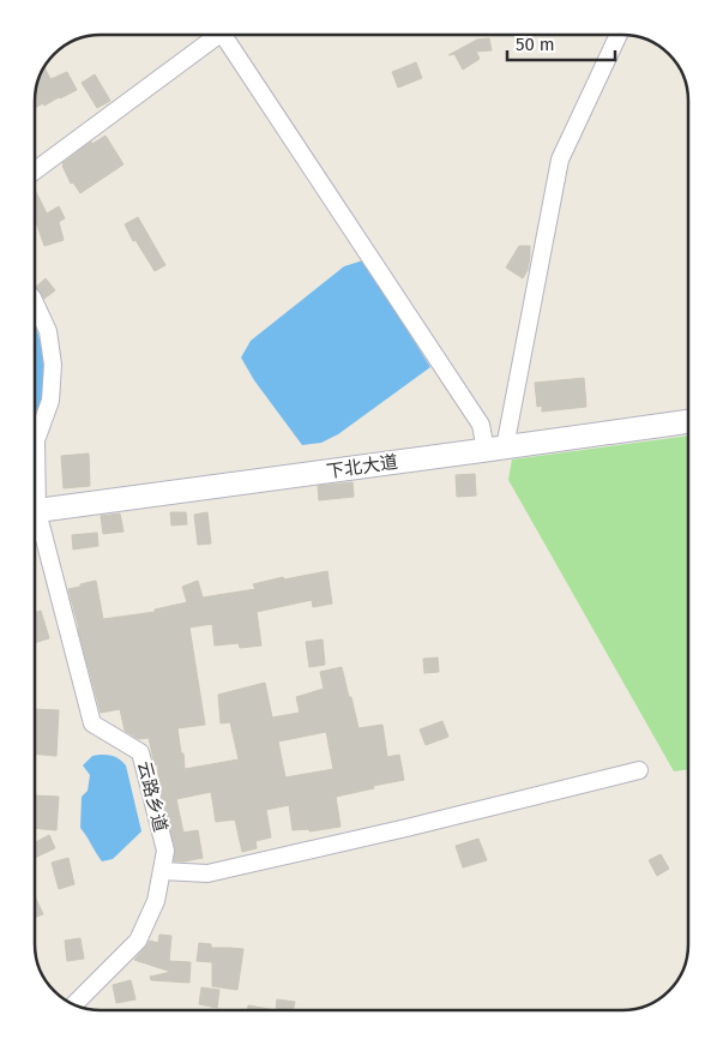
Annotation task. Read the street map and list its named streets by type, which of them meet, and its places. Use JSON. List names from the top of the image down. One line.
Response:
{"streets":{"street":["下北大道","云路乡道"]},"scale_bar":"50 m"}
